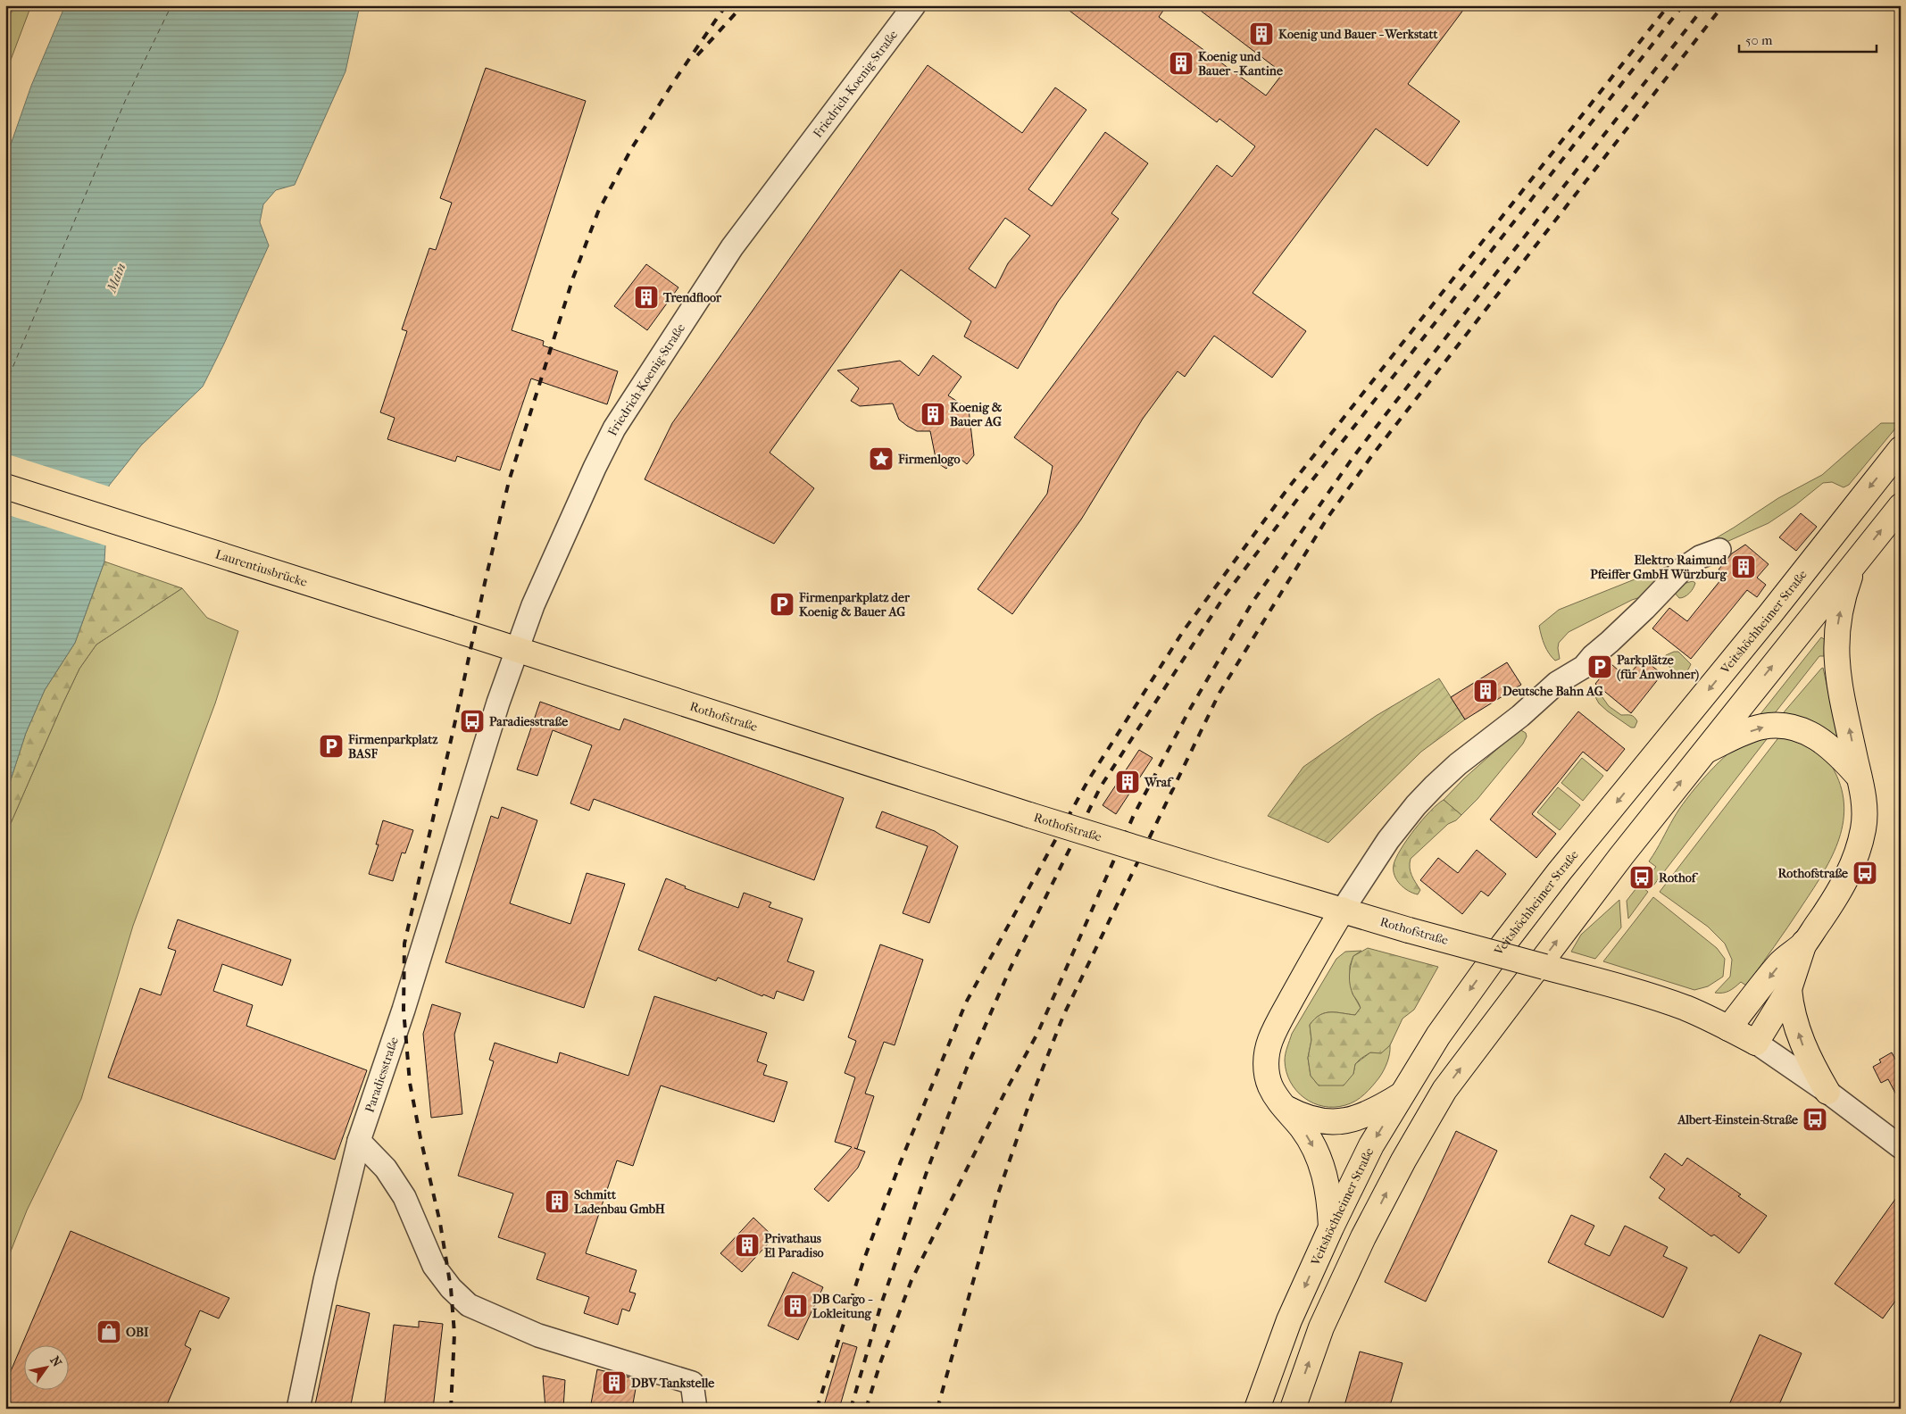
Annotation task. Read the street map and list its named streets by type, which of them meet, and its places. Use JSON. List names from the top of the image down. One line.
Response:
{"streets":{"main road":["Laurentiusbrücke","Veitshöchheimer Straße","Rothofstraße"],"street":["Friedrich-Koenig-Straße","Paradiesstraße"]},"crossings":[["Friedrich-Koenig-Straße","Laurentiusbrücke"],["Friedrich-Koenig-Straße","Rothofstraße"],["Friedrich-Koenig-Straße","Paradiesstraße"],["Laurentiusbrücke","Rothofstraße"],["Laurentiusbrücke","Paradiesstraße"],["Rothofstraße","Paradiesstraße"]],"water":["Main"],"places":{"building":["Koenig und Bauer - Werkstatt","Koenig und Bauer - Kantine","Trendfloor","Koenig & Bauer AG","Elektro Raimund Pfeiffer GmbH Würzburg","Deutsche Bahn AG","Wraf","Schmitt Ladenbau GmbH","Privathaus El Paradiso","DB Cargo - Lokleitung","DBV Tankstelle"],"place":["Firmenlogo"],"parking":["Firmenparkplatz der Koenig & Bauer AG","Parkplätze (für Anwohner)","Firmenparkplatz BASF"],"bus stop":["Paradiesstraße","Rothofstraße","Rothof","Albert-Einstein-Straße"],"shop":["OBI"]},"scale_bar":"50 m","north":"top right"}
